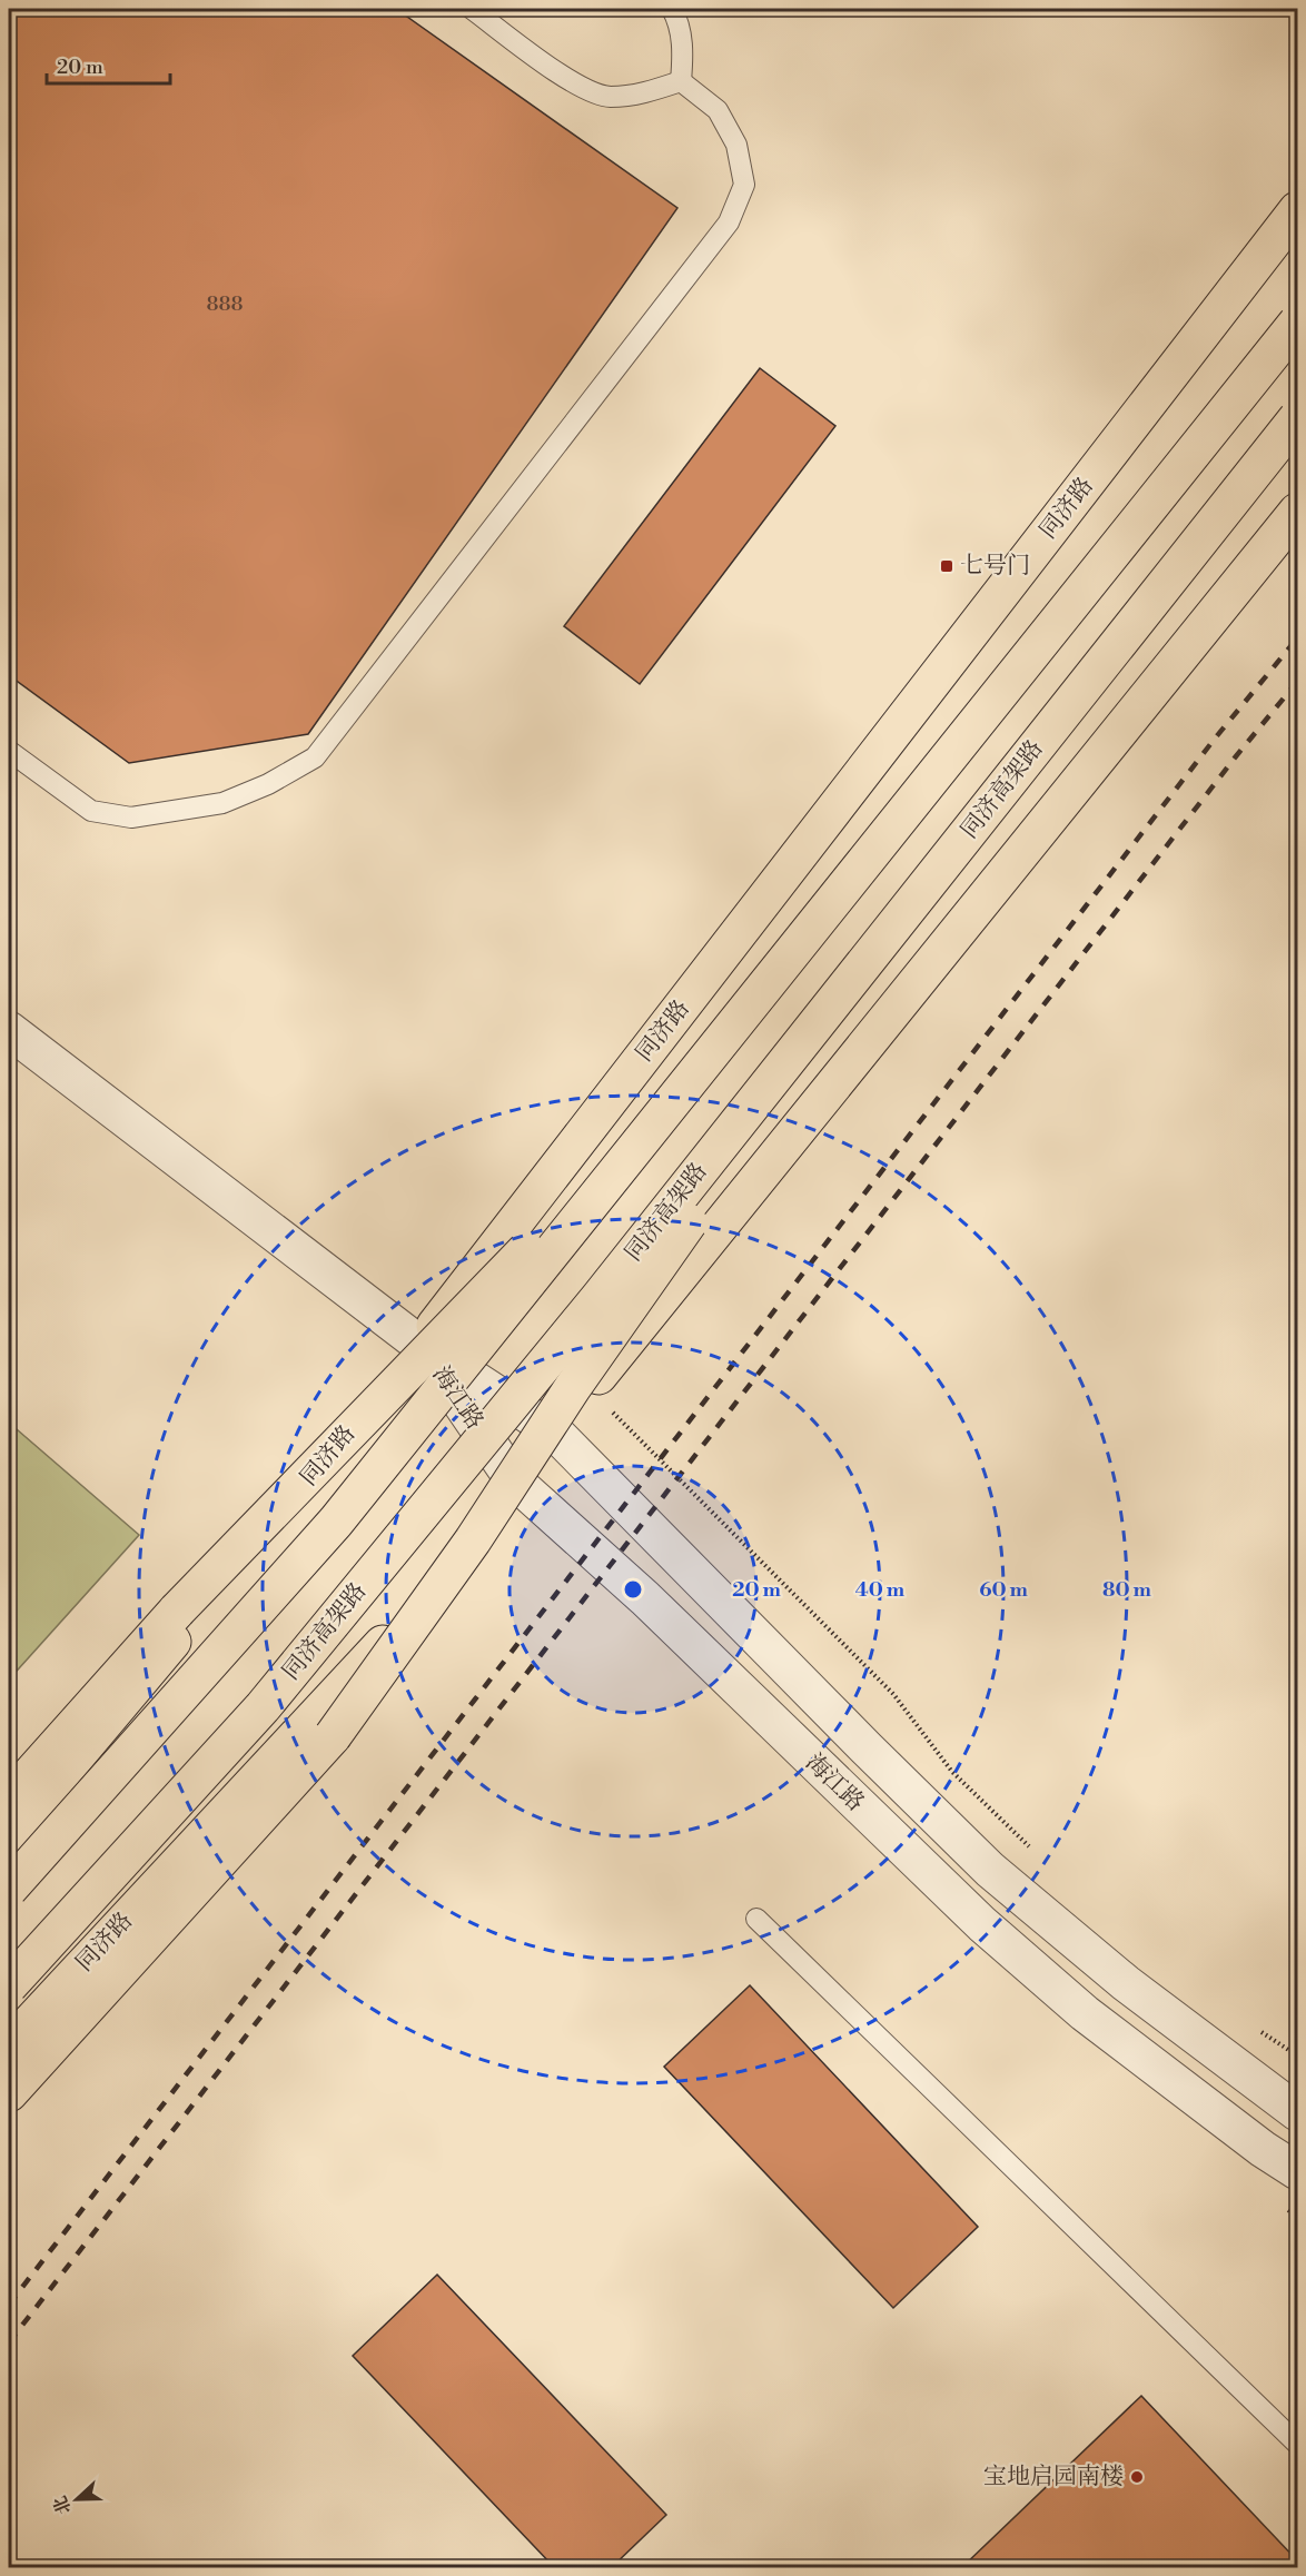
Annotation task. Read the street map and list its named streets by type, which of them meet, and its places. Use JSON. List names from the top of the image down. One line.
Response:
{"streets":{"main road":["同济路","同济高架路"],"street":["海江路"]},"crossings":[["同济路","海江路"]],"places":{"transit":["七号门"],"other":["宝地启园南楼"]},"house_numbers":["888"],"scale_bar":"20 m","north":"left","rings":["20 m","40 m","60 m","80 m"]}
